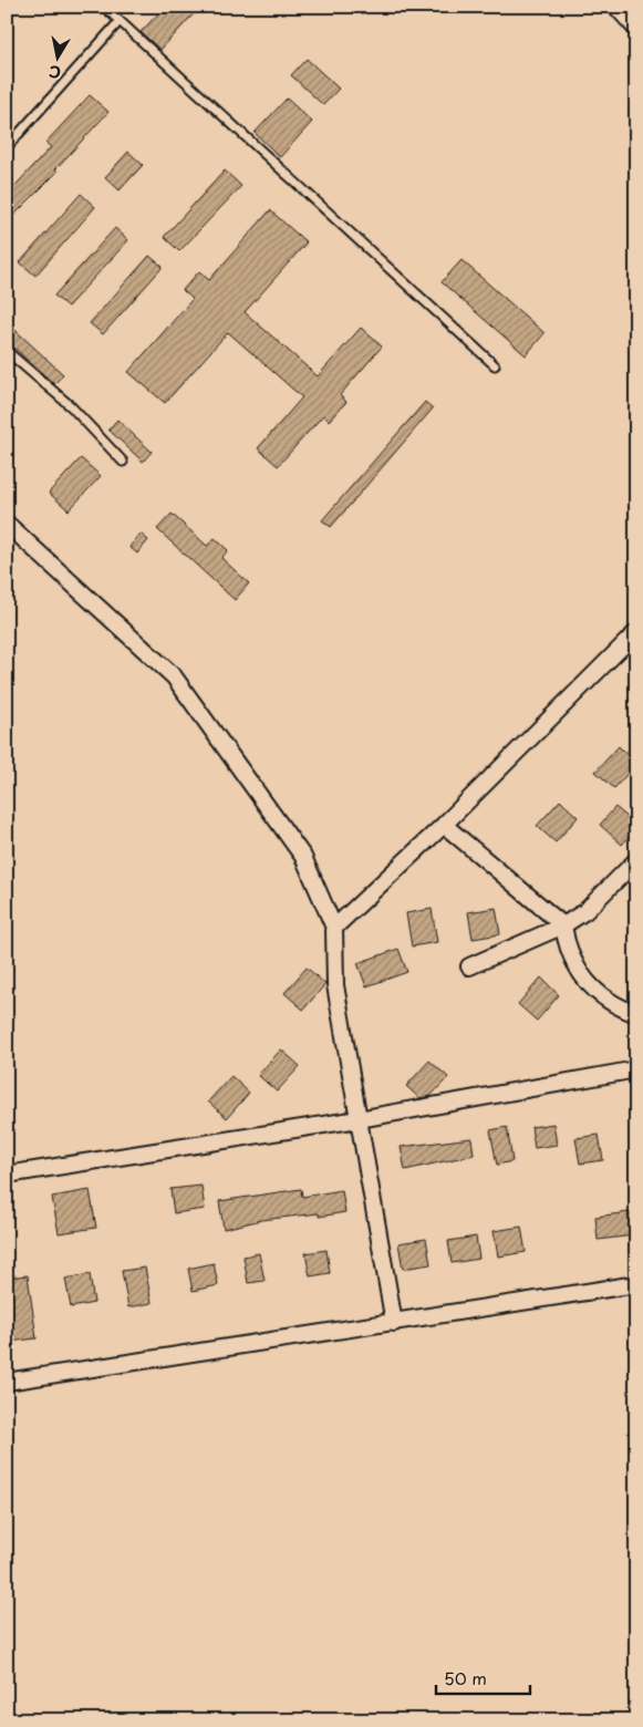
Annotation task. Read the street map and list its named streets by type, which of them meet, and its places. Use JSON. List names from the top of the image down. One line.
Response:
{"scale_bar":"50 m","north":"bottom"}
